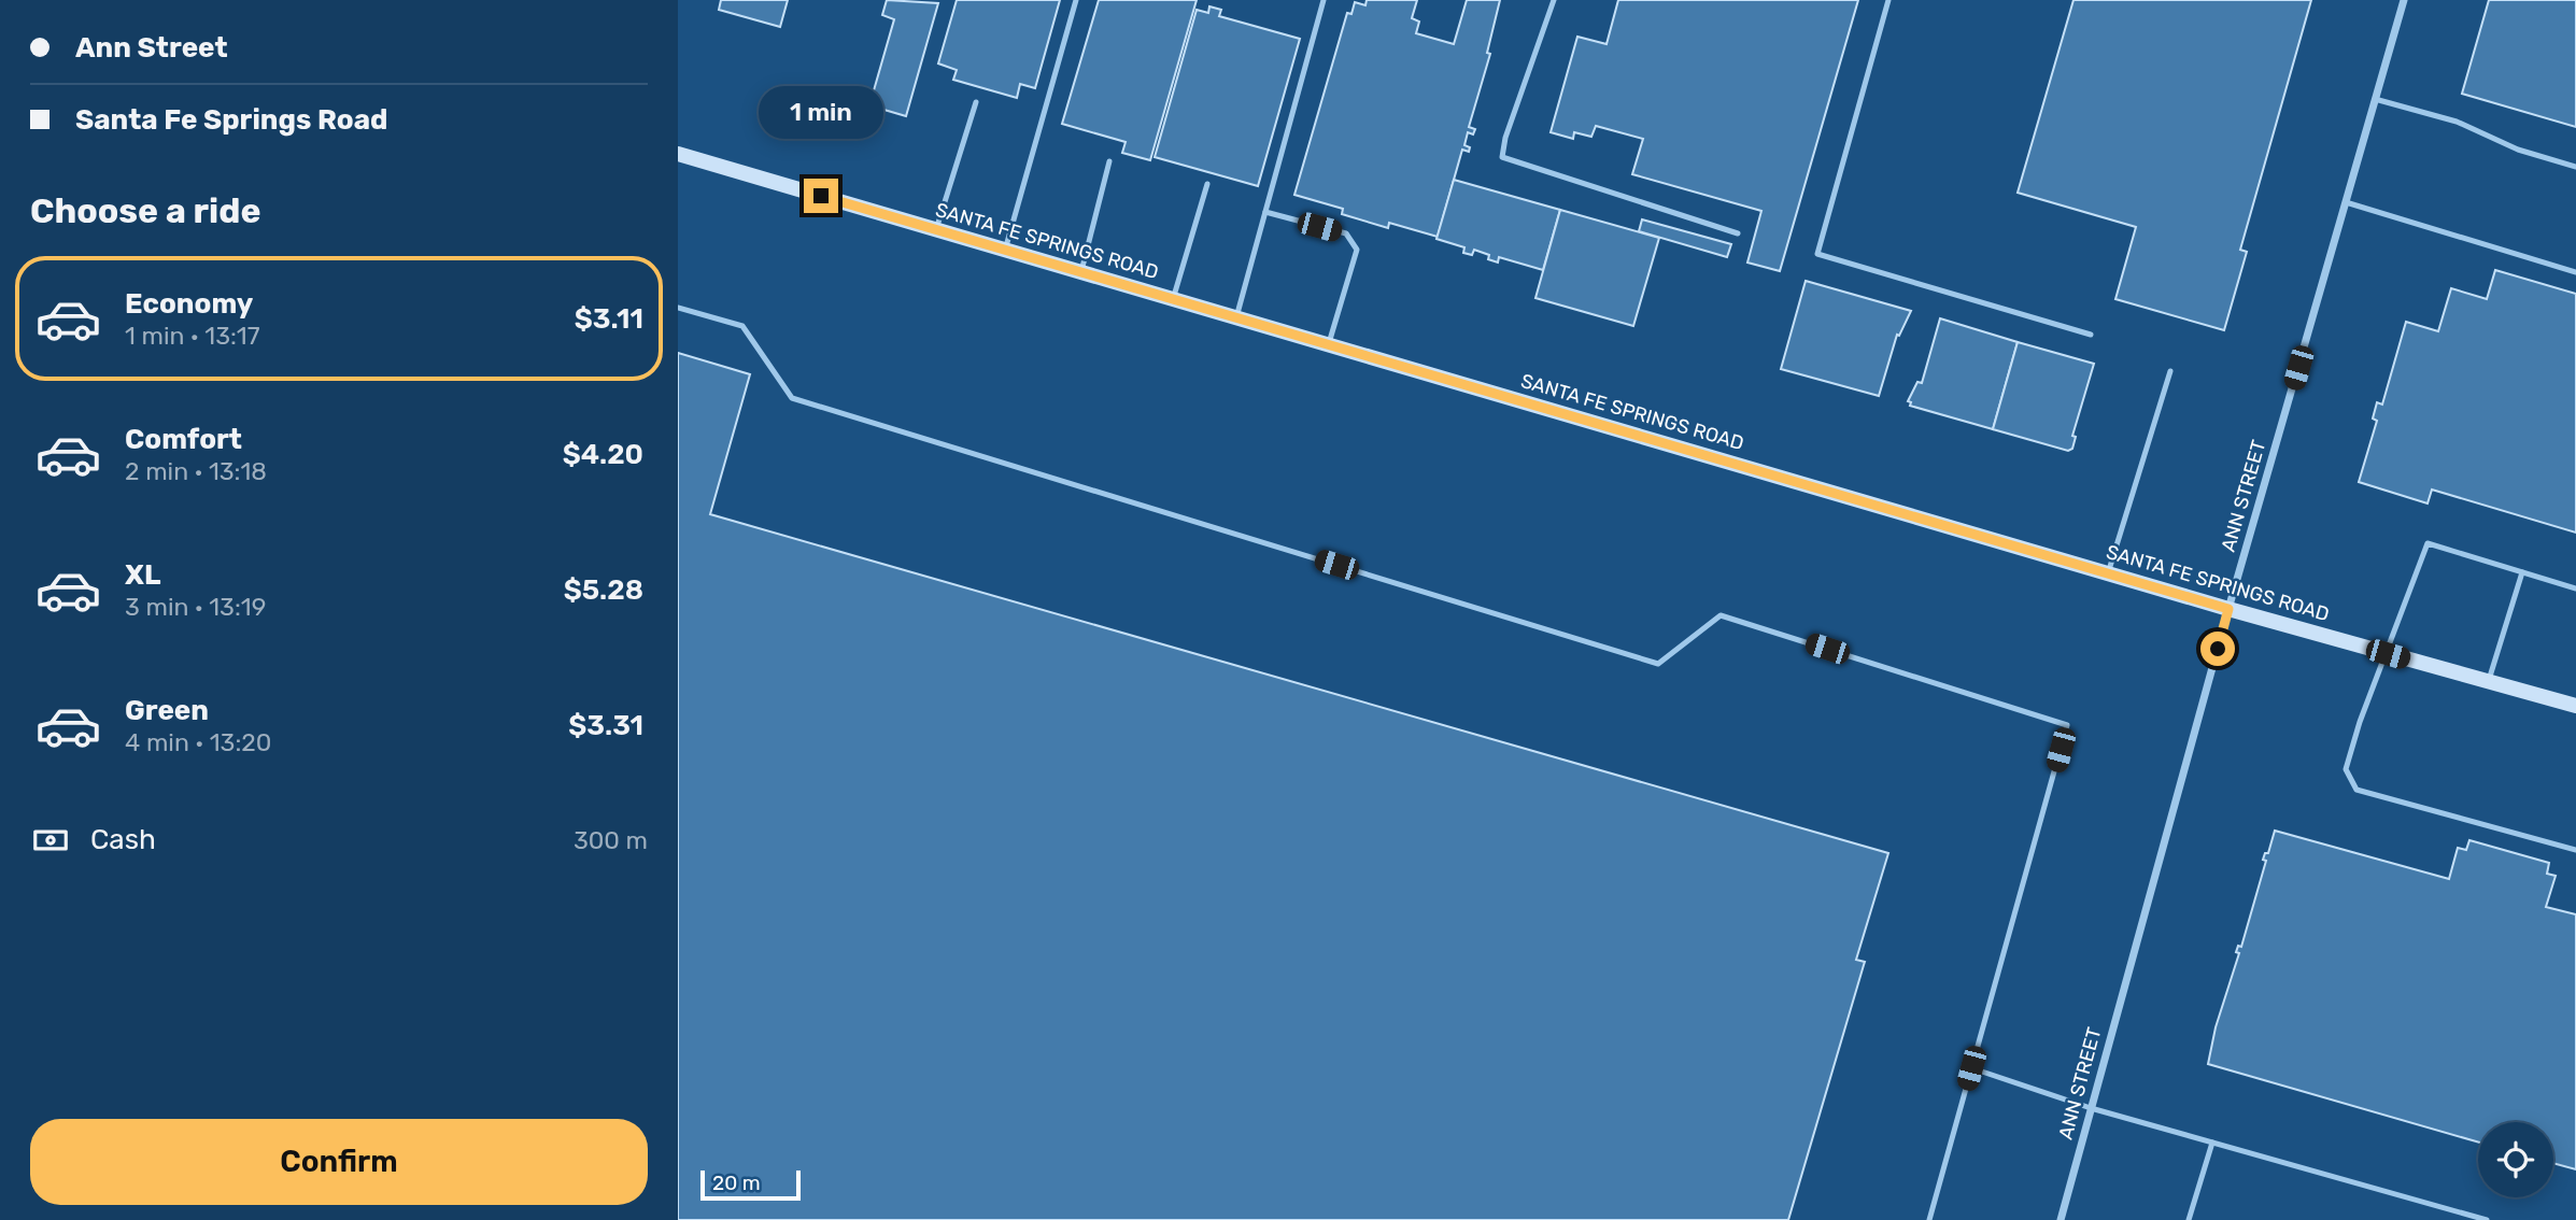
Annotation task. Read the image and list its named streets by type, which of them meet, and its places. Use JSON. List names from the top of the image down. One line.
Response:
{"streets":{"main road":["SANTA FE SPRINGS ROAD"],"street":["ANN STREET"]},"crossings":[["SANTA FE SPRINGS ROAD","ANN STREET"]],"scale_bar":"20 m","page":{"banner":["Ann Street","Santa Fe Springs Road"],"bubble":"1 min","heading":"Choose a ride","list":[{"name":"Economy","note":"1 min · 13:17","value":"$3.11"},{"name":"Comfort","note":"2 min · 13:18","value":"$4.20"},{"name":"XL","note":"3 min · 13:19","value":"$5.28"},{"name":"Green","note":"4 min · 13:20","value":"$3.31"}],"pay":["Cash","300 m"],"buttons":"Confirm","scale":"20 m"}}
